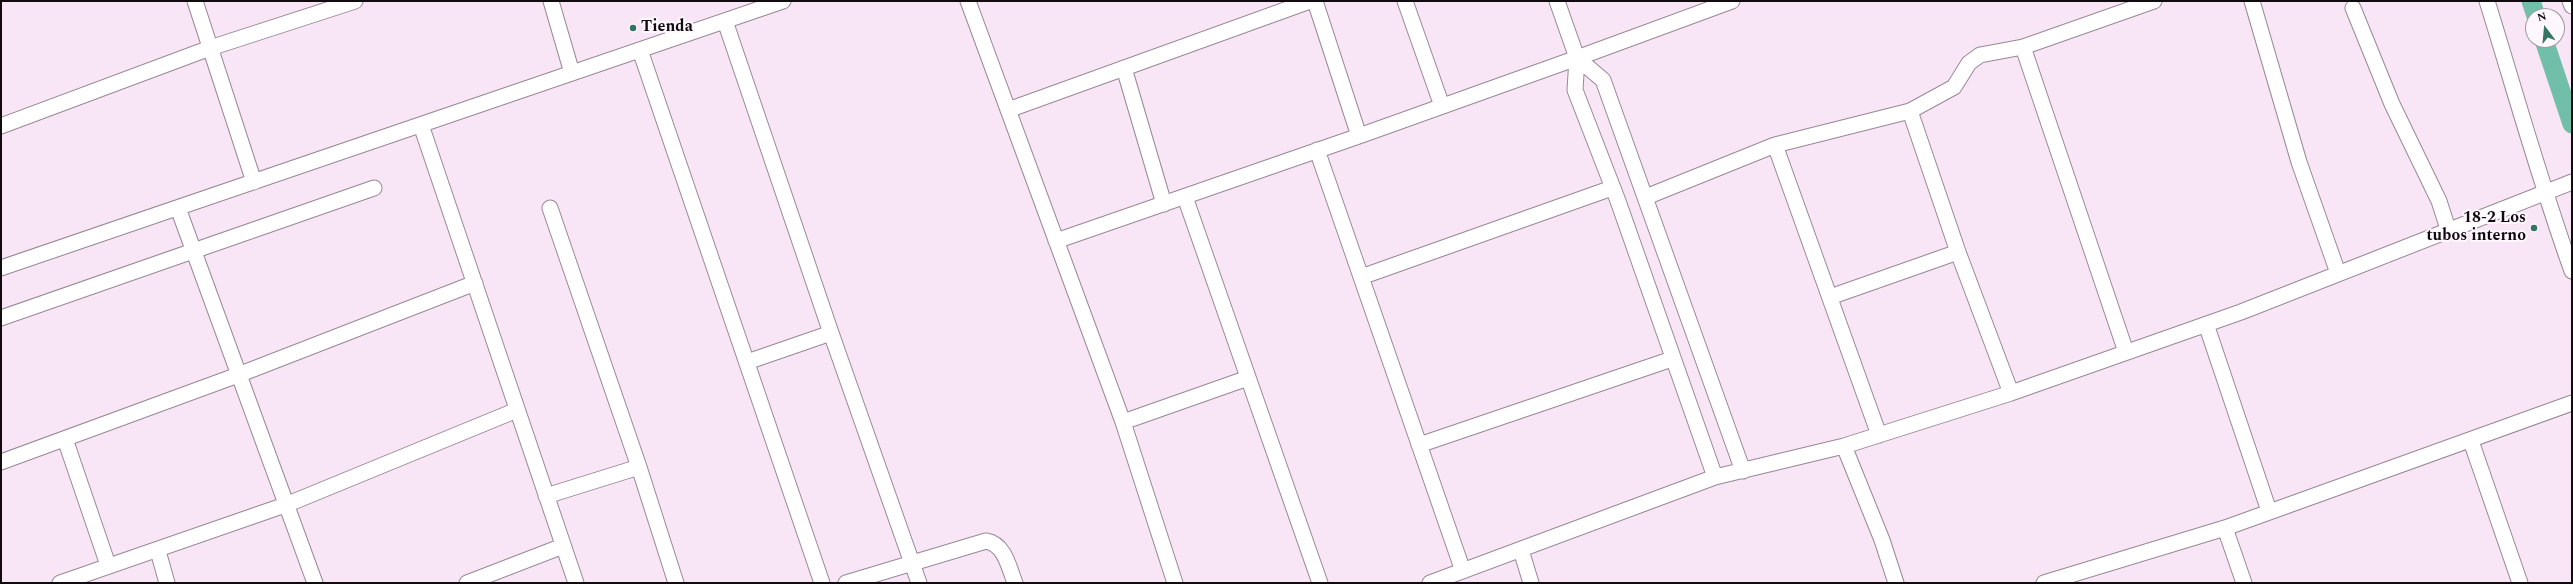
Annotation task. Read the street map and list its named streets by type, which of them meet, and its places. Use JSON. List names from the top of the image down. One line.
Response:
{"places":["Tienda","18-2 Los tubos interno"],"north":"top"}
